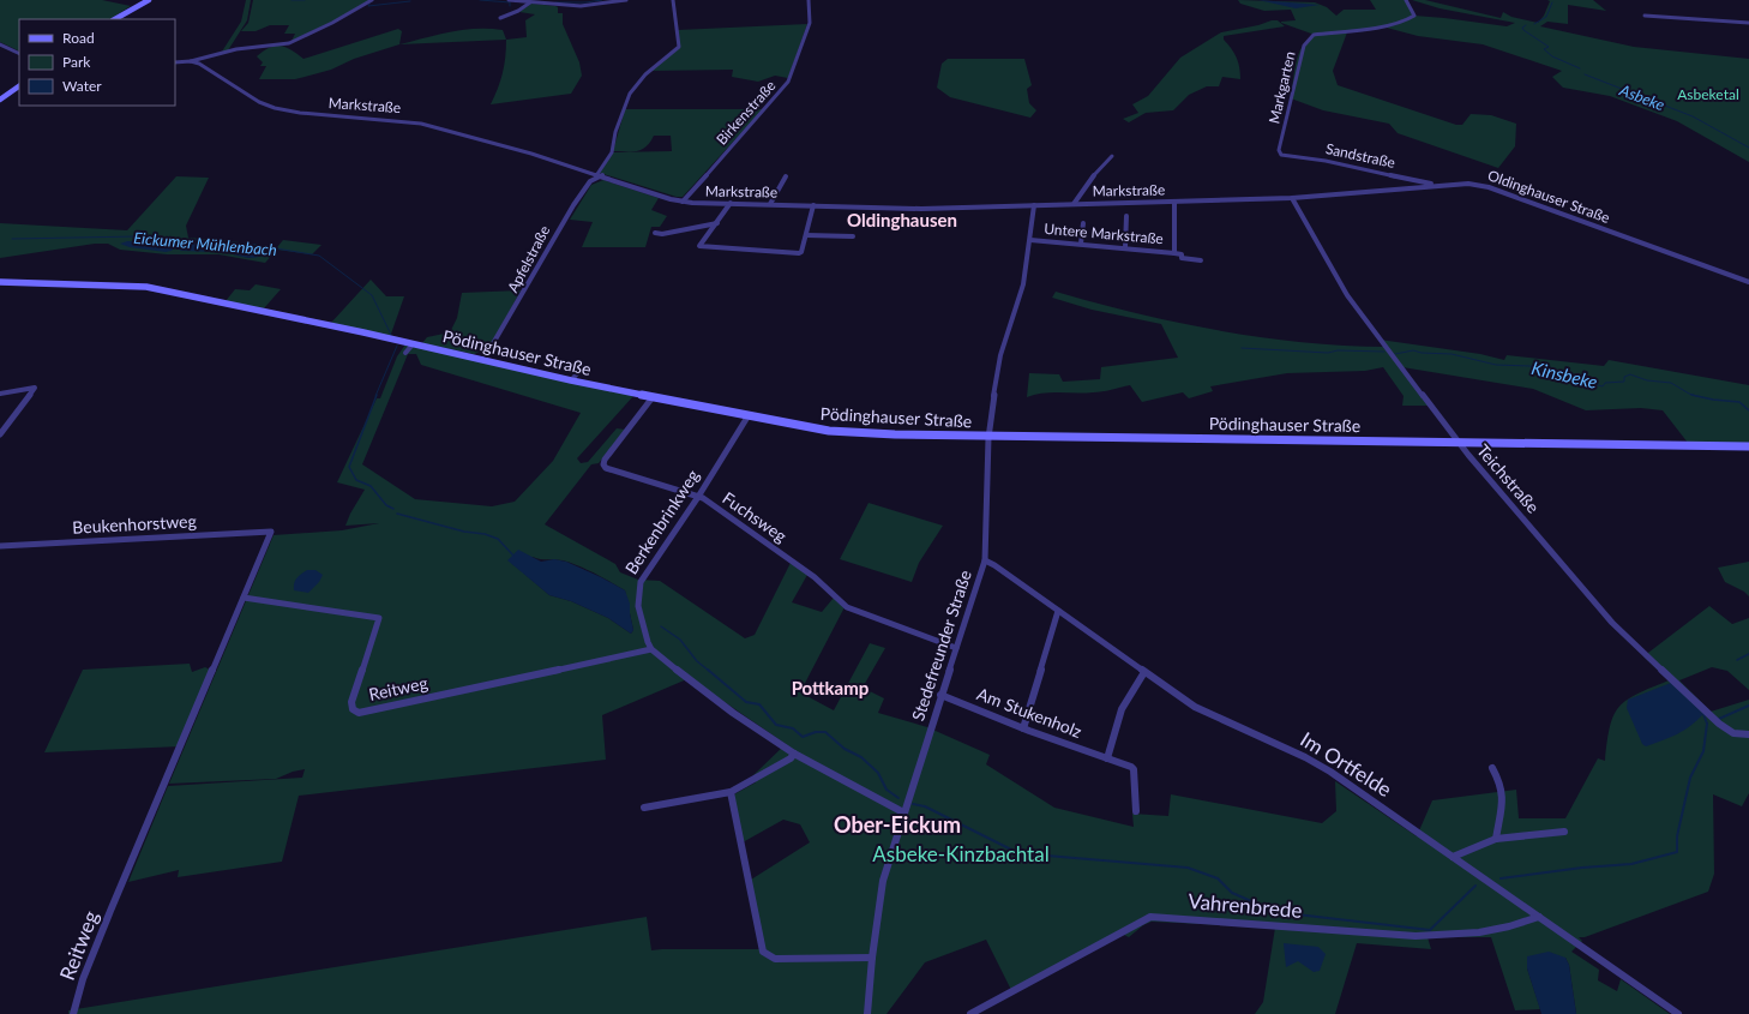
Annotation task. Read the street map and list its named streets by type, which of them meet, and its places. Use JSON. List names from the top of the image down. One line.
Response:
{"streets":{"street":["Markgarten","Markstraße","Birkenstraße","Sandstraße","Oldinghauser Straße","Untere Markstraße","Apfelstraße","Pödinghauser Straße","Teichstraße","Fuchsweg","Berkenbrinkweg","Beukenhorstweg","Stedefreunder Straße","Reitweg","Am Stukenholz","Im Ortfelde","Vahrenbrede"]},"crossings":[["Markgarten","Sandstraße"],["Markstraße","Birkenstraße"],["Markstraße","Oldinghauser Straße"],["Markstraße","Untere Markstraße"],["Markstraße","Apfelstraße"],["Markstraße","Teichstraße"],["Markstraße","Stedefreunder Straße"],["Sandstraße","Oldinghauser Straße"],["Untere Markstraße","Stedefreunder Straße"],["Apfelstraße","Pödinghauser Straße"],["Pödinghauser Straße","Teichstraße"],["Pödinghauser Straße","Fuchsweg"],["Pödinghauser Straße","Berkenbrinkweg"],["Pödinghauser Straße","Stedefreunder Straße"],["Fuchsweg","Berkenbrinkweg"],["Fuchsweg","Stedefreunder Straße"],["Berkenbrinkweg","Stedefreunder Straße"],["Berkenbrinkweg","Reitweg"],["Beukenhorstweg","Reitweg"],["Stedefreunder Straße","Am Stukenholz"],["Stedefreunder Straße","Im Ortfelde"],["Im Ortfelde","Vahrenbrede"]],"districts":["Oldinghausen","Pottkamp","Ober-Eickum"],"water":["Asbeke","Eickumer Mühlenbach","Kinsbeke"],"parks":["Asbeketal","Asbeke-Kinzbachtal"],"legend":["Road","Park","Water"]}
